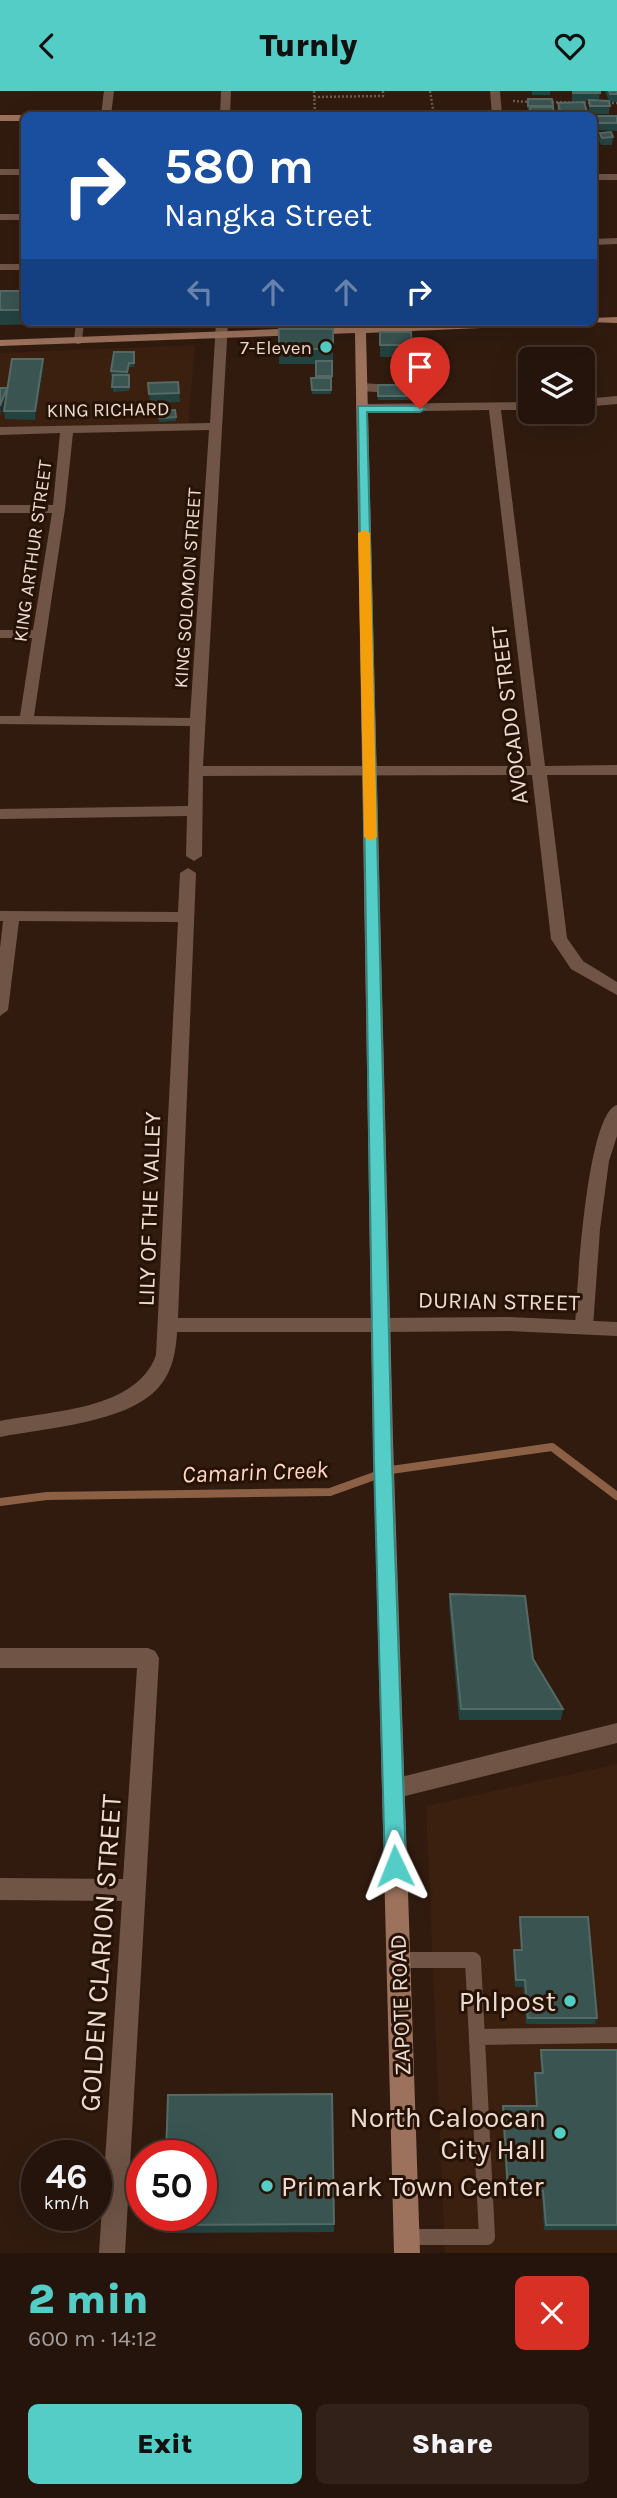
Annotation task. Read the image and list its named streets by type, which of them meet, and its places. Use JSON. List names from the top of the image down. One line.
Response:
{"streets":{"main road":["ZAPOTE ROAD"],"street":["KING RICHARD","KING ARTHUR STREET","KING SOLOMON STREET","AVOCADO STREET","LILY OF THE VALLEY","DURIAN STREET","GOLDEN CLARION STREET"]},"crossings":[["KING RICHARD","KING ARTHUR STREET"],["KING RICHARD","KING SOLOMON STREET"],["KING SOLOMON STREET","LILY OF THE VALLEY"],["LILY OF THE VALLEY","DURIAN STREET"],["DURIAN STREET","ZAPOTE ROAD"]],"water":["Camarin Creek"],"places":["7-Eleven","Phlpost","North Caloocan City Hall","Primark Town Center"],"page":{"header":"Turnly","turn":["580 m","Nangka Street"],"speed":"46 km/h","limit":"50","heading":["2 min","600 m · 14:12"],"buttons":["Exit","Share"]}}
